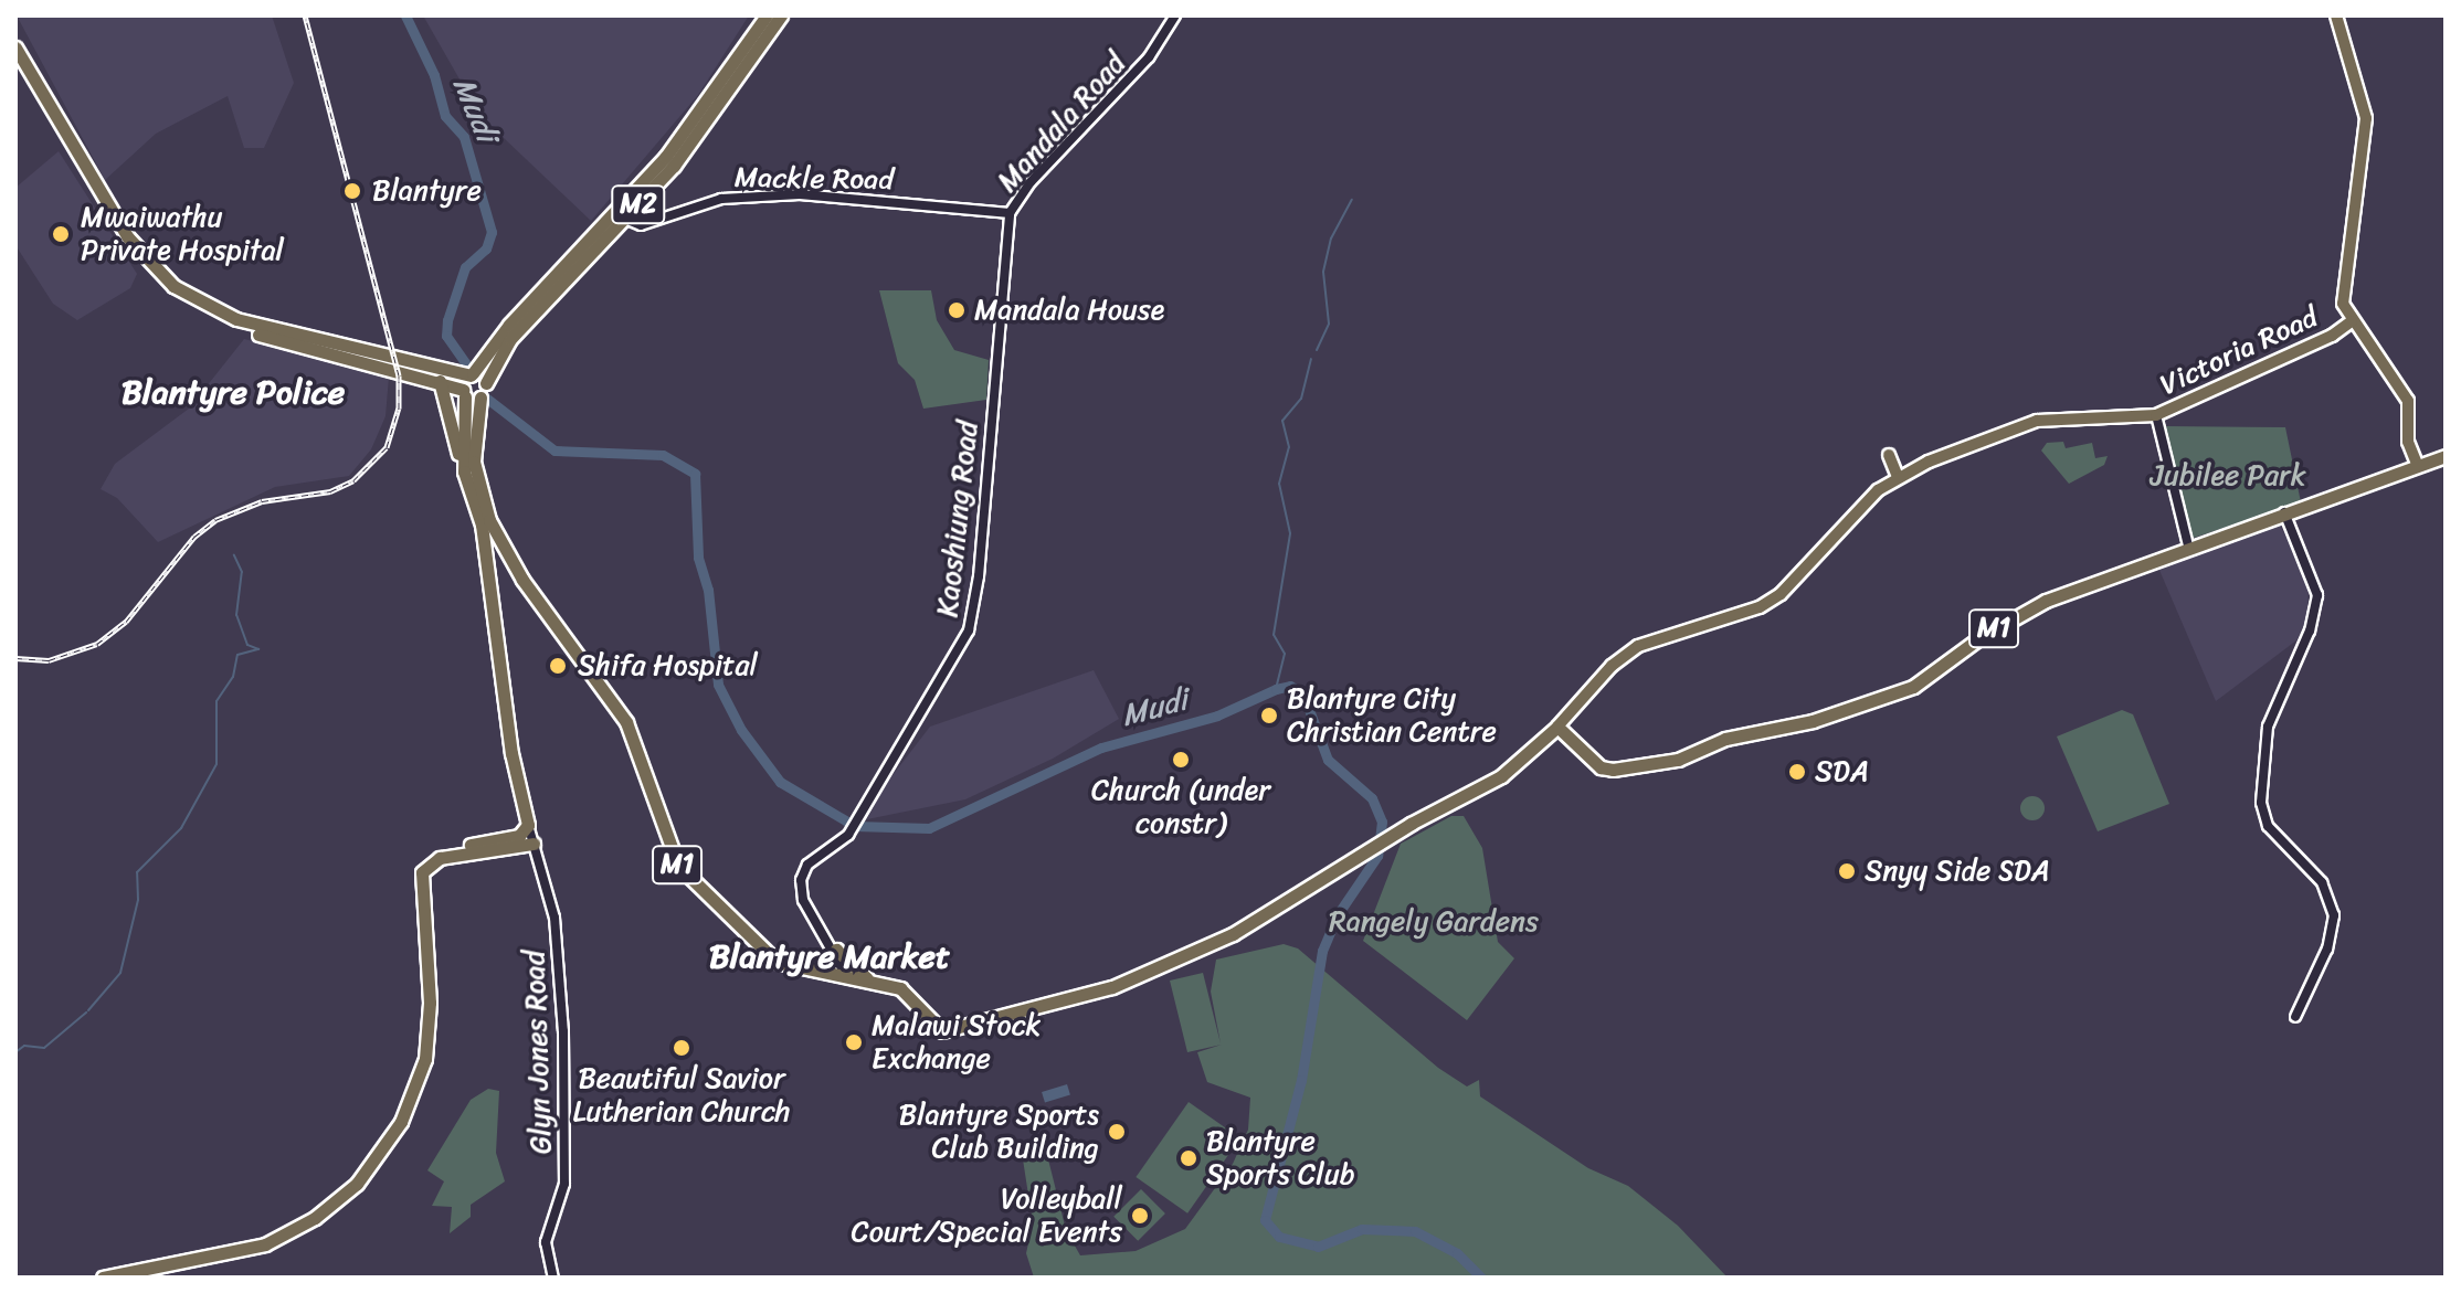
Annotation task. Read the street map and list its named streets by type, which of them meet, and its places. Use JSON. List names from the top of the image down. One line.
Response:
{"streets":{"highway":["M2","M1"],"main road":["Victoria Road"],"street":["Mandala Road","Mackle Road","Kaoshiung Road","Glyn Jones Road"]},"crossings":[["Mandala Road","Mackle Road"],["Mandala Road","Kaoshiung Road"],["Mackle Road","M2"],["Mackle Road","Kaoshiung Road"],["Victoria Road","M1"],["Kaoshiung Road","M1"]],"districts":["Blantyre Police","Blantyre Market"],"water":["Mudi"],"parks":["Jubilee Park","Rangely Gardens"],"places":["Blantyre","Mwaiwathu Private Hospital","Mandala House","Shifa Hospital","Blantyre City Christian Centre","Church (under constr)","SDA","Snyy Side SDA","Malawi Stock Exchange","Beautiful Savior Lutherian Church","Blantyre Sports Club Building","Blantyre Sports Club","Volleyball Court/Special Events"]}
